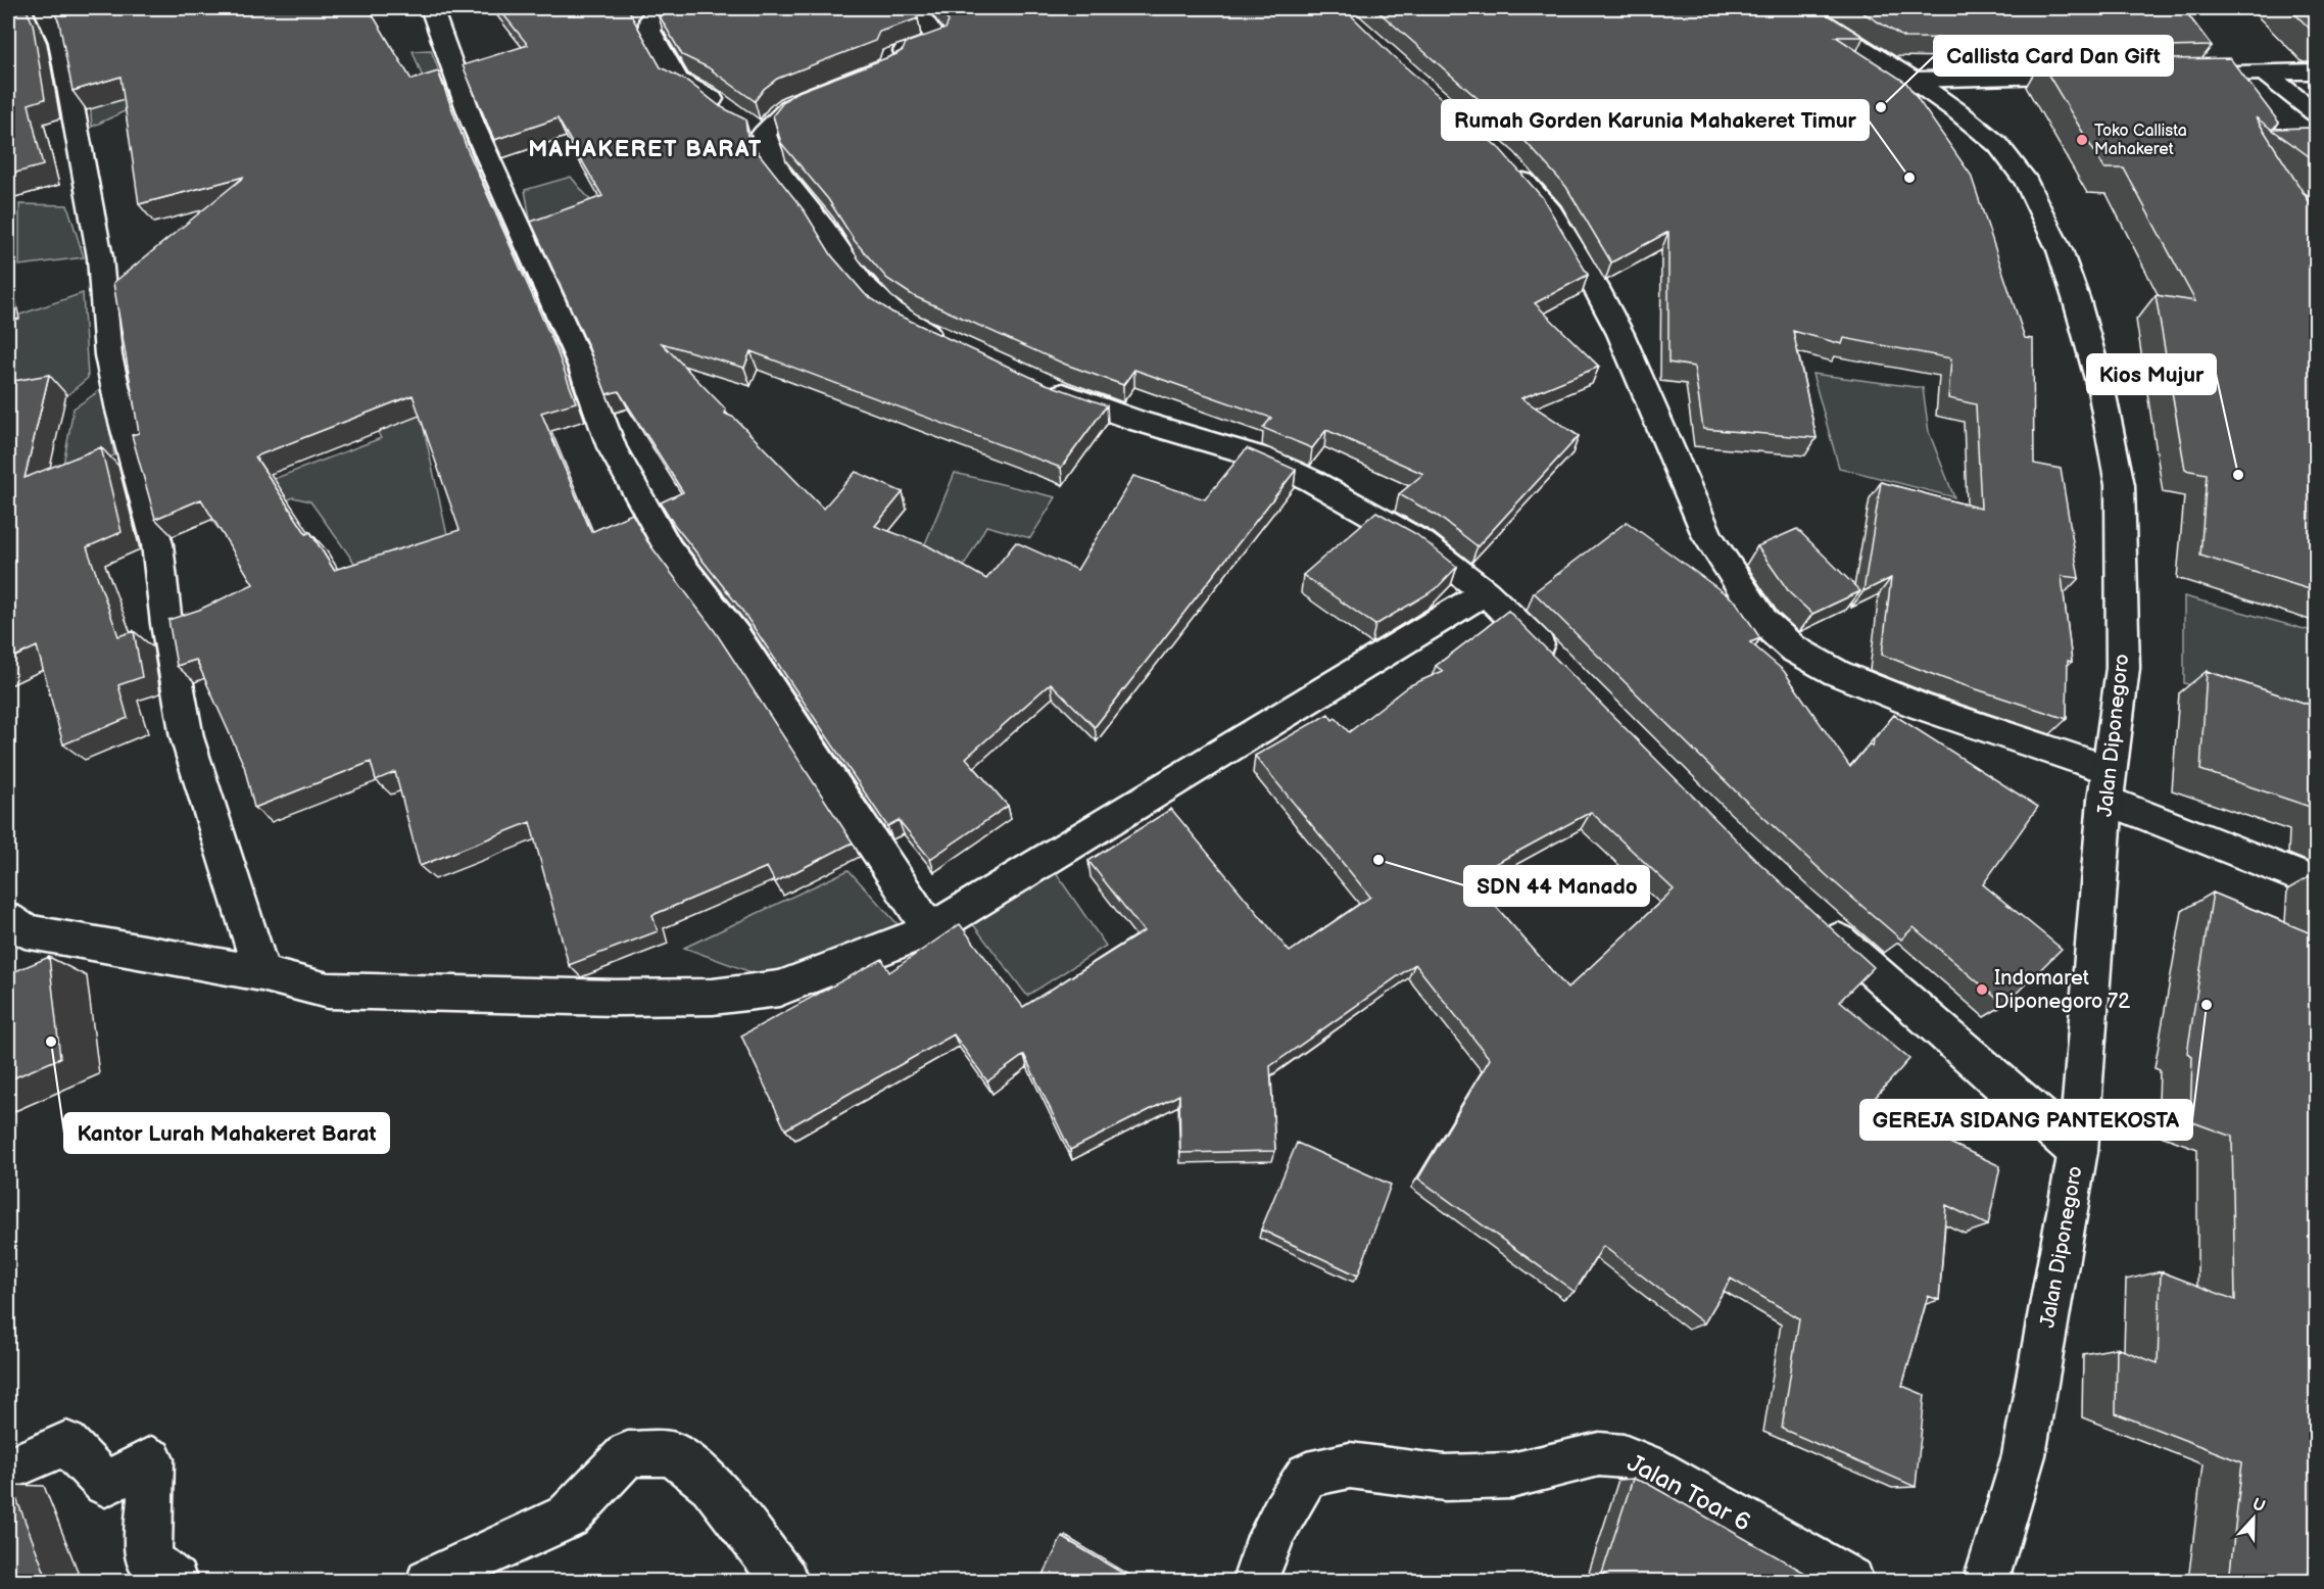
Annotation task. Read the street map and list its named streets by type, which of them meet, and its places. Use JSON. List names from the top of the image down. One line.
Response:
{"streets":{"street":["Jalan Diponegoro","Jalan Toar 6"]},"districts":["MAHAKERET BARAT"],"places":["Callista Card Dan Gift","Toko Callista Mahakeret","Rumah Gorden Karunia Mahakeret Timur","Kios Mujur","SDN 44 Manado","Indomaret Diponegoro 72","GEREJA SIDANG PANTEKOSTA","Kantor Lurah Mahakeret Barat"],"north":"top"}
